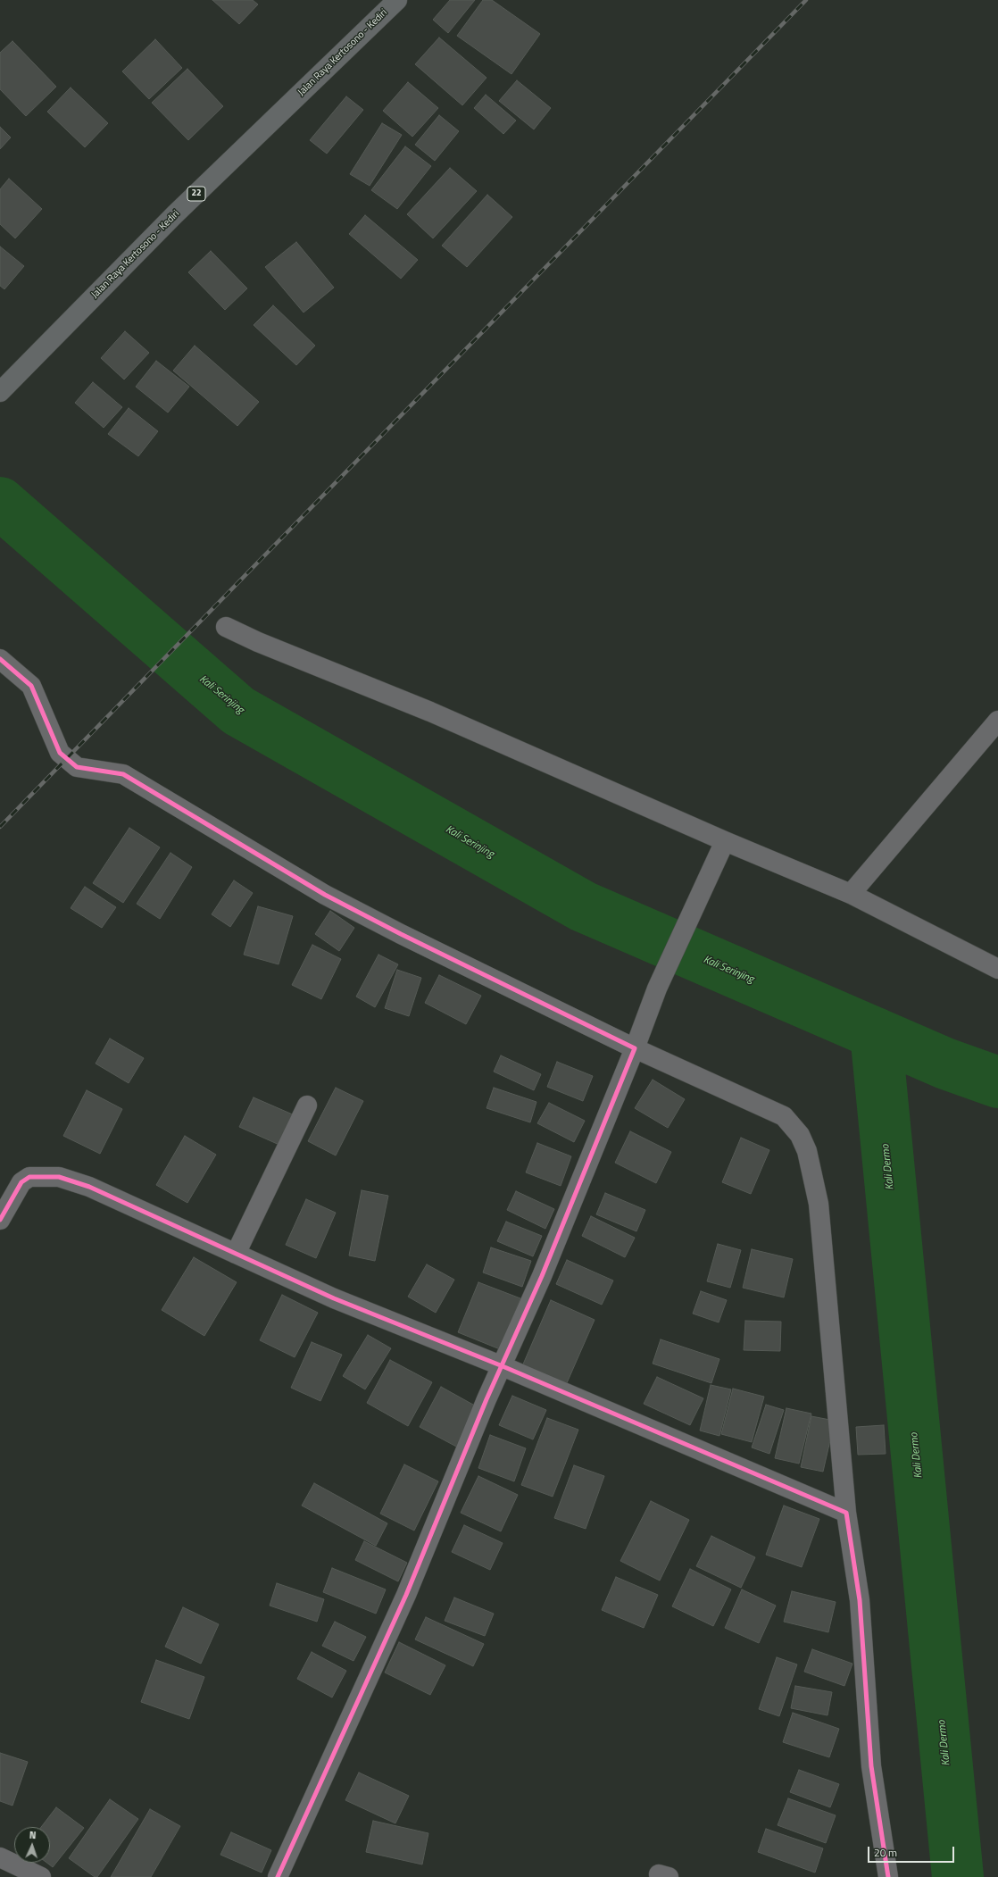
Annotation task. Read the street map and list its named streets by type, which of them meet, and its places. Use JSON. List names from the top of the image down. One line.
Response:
{"streets":{"highway":["Jalan Raya Kertosono - Kediri","22"]},"water":["Kali Serinjing","Kali Dermo"],"scale_bar":"20 m","north":"top"}
